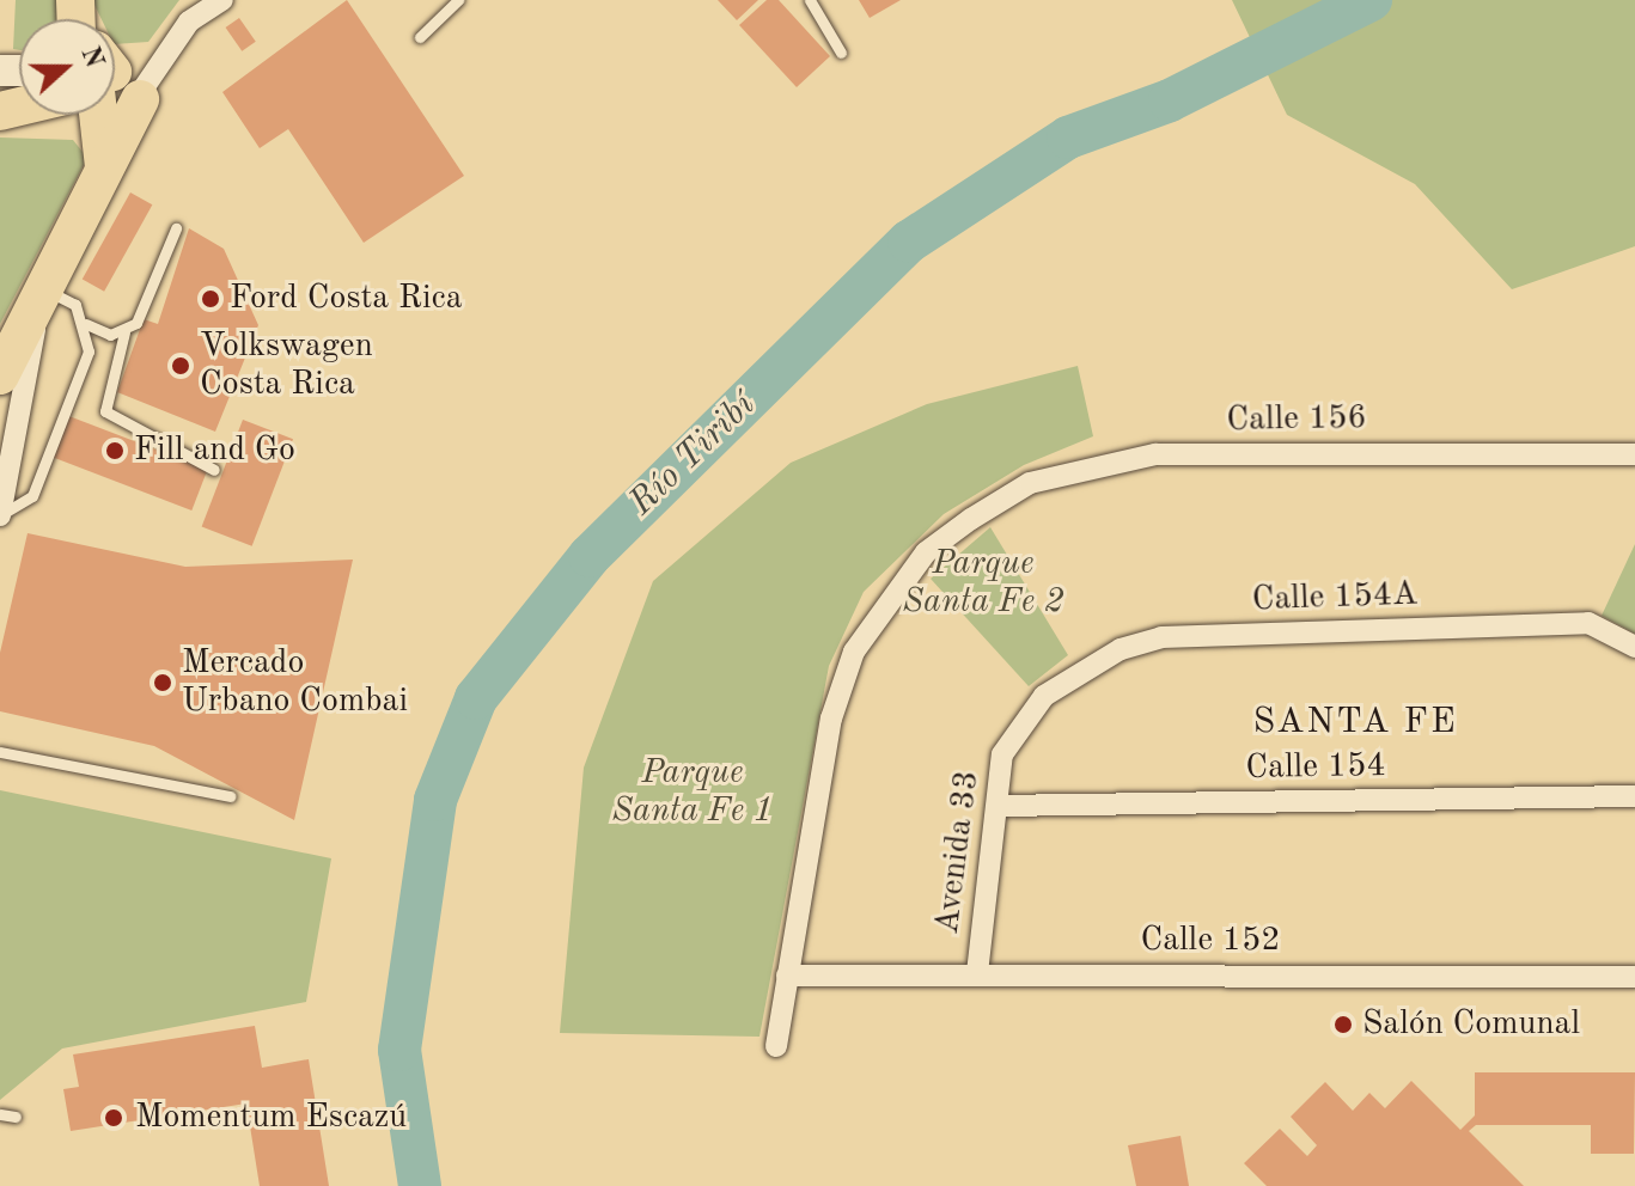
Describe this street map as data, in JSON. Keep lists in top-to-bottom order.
{
  "streets": {
    "street": [
      "Calle 156",
      "Calle 154A",
      "Calle 154",
      "Avenida 33",
      "Calle 152"
    ]
  },
  "crossings": [
    ["Calle 156", "Calle 152"],
    ["Calle 154A", "Avenida 33"],
    ["Calle 154", "Avenida 33"],
    ["Avenida 33", "Calle 152"]
  ],
  "districts": ["SANTA FE"],
  "water": ["Río Tiribí"],
  "parks": ["Parque Santa Fe 2", "Parque Santa Fe 1"],
  "places": [
    "Ford Costa Rica",
    "Volkswagen Costa Rica",
    "Fill and Go",
    "Mercado Urbano Combai",
    "Salón Comunal",
    "Momentum Escazú"
  ],
  "north": "right"
}
